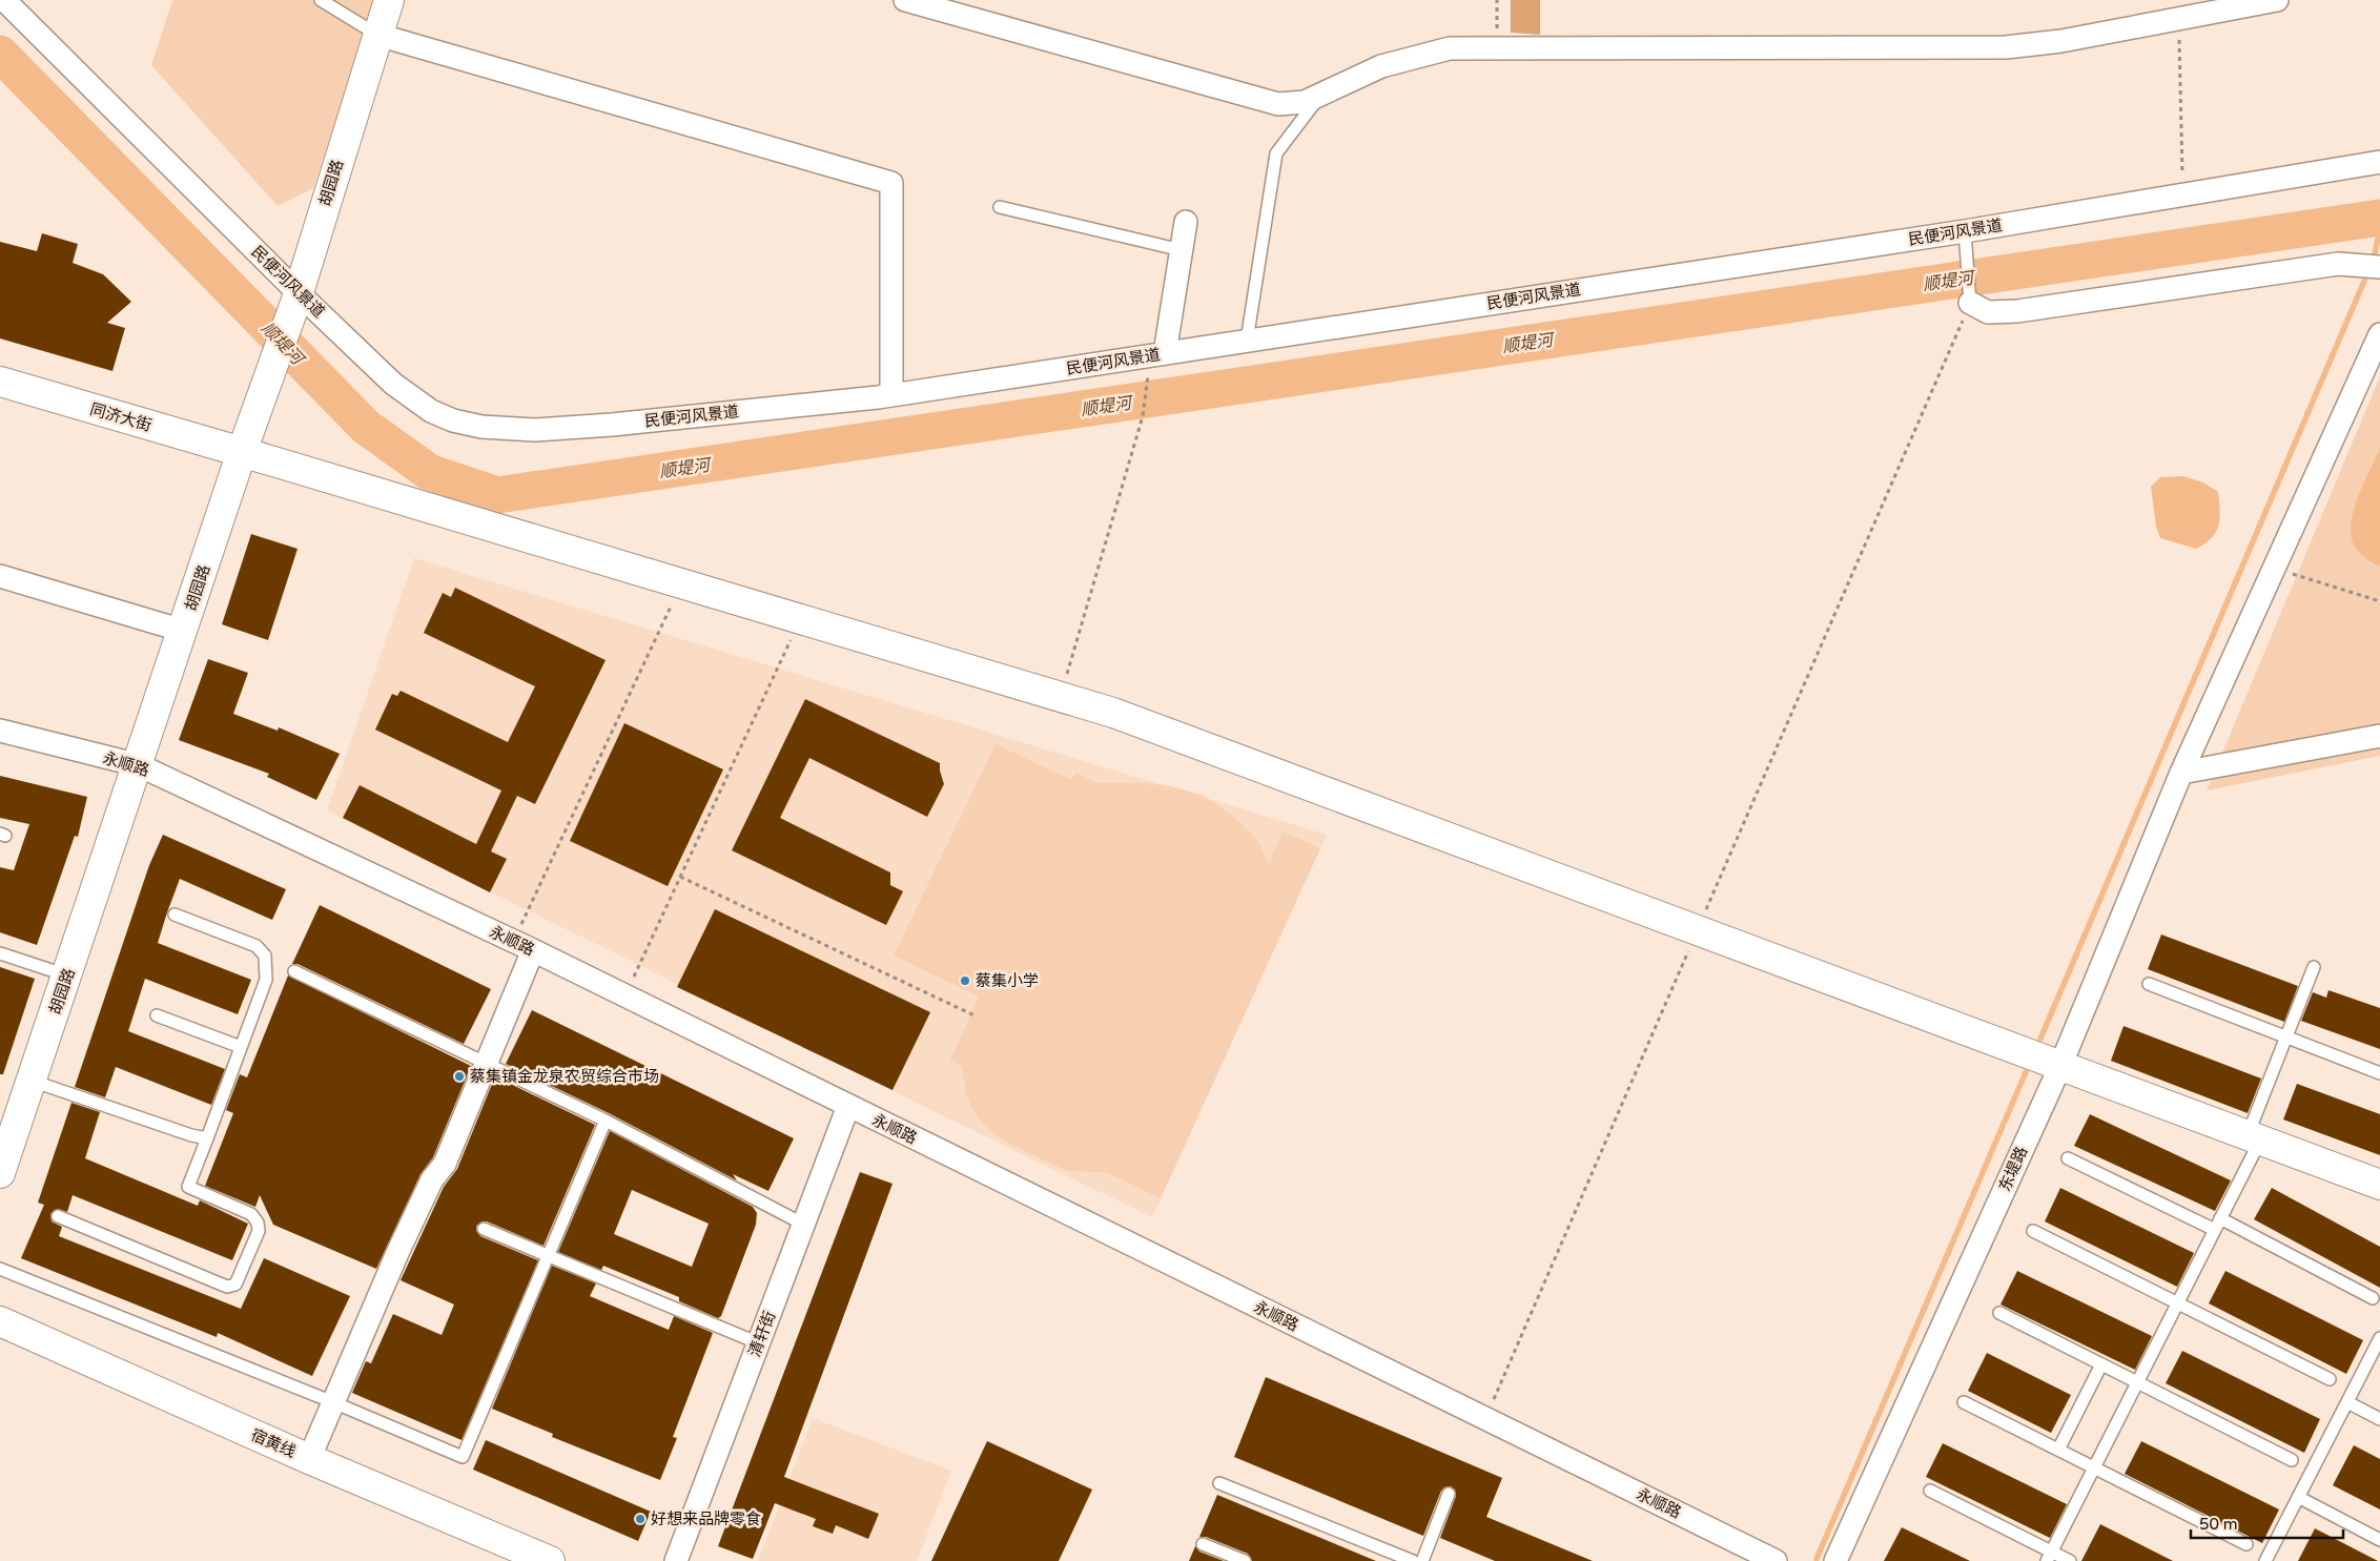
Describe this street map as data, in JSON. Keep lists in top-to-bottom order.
{
  "streets": {
    "street": [
      "胡园路",
      "民便河风景道",
      "同济大街",
      "永顺路",
      "东堤路",
      "清轩街",
      "宿黄线"
    ]
  },
  "crossings": [
    ["胡园路", "民便河风景道"],
    ["胡园路", "同济大街"],
    ["胡园路", "永顺路"],
    ["同济大街", "东堤路"],
    ["永顺路", "清轩街"]
  ],
  "water": ["顺堤河"],
  "places": ["蔡集小学", "蔡集镇金龙泉农贸综合市场", "好想来品牌零食"],
  "scale_bar": "50 m"
}
